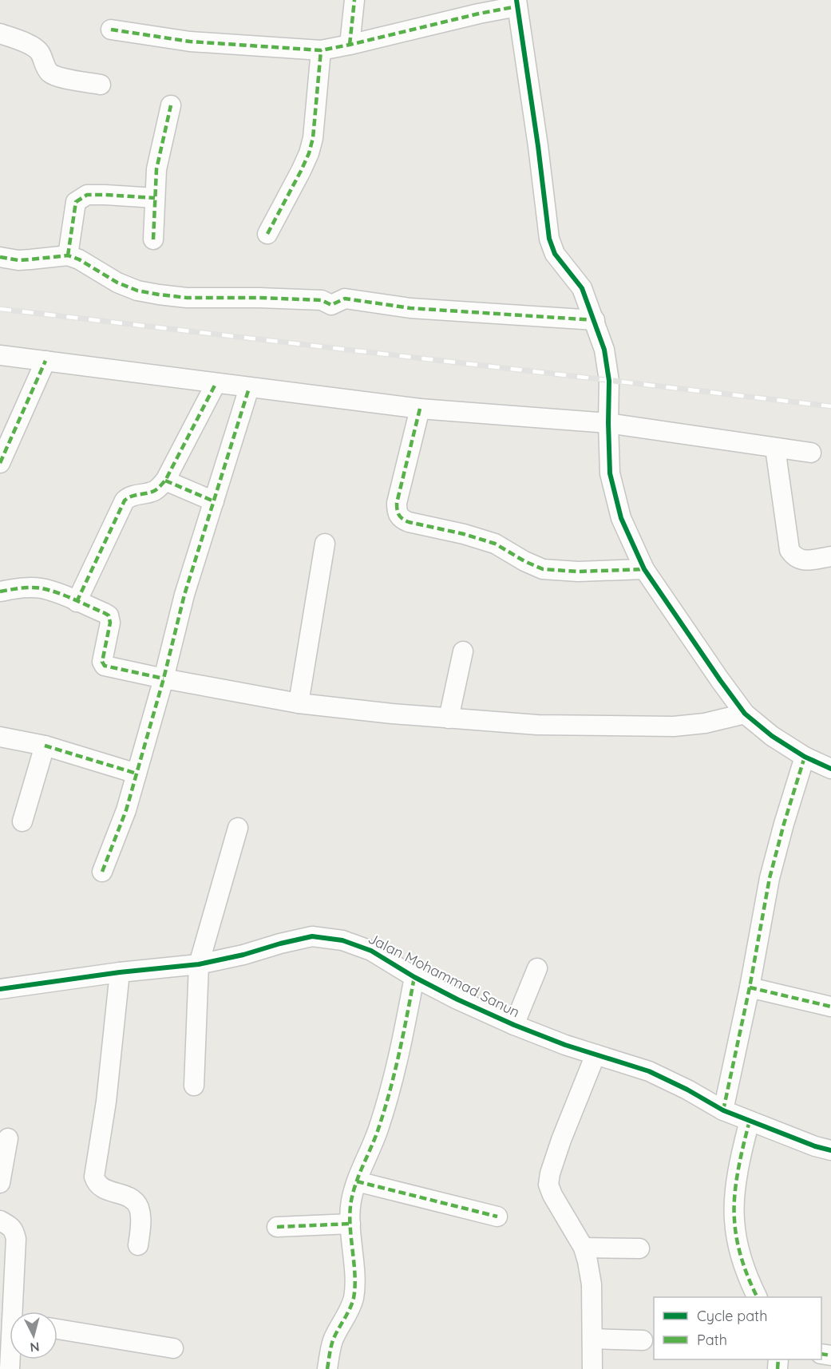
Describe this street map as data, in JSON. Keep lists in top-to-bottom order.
{
  "streets": {
    "street": ["Jalan Mohammad Sanun"]
  },
  "legend": ["Cycle path", "Path"],
  "north": "bottom"
}
